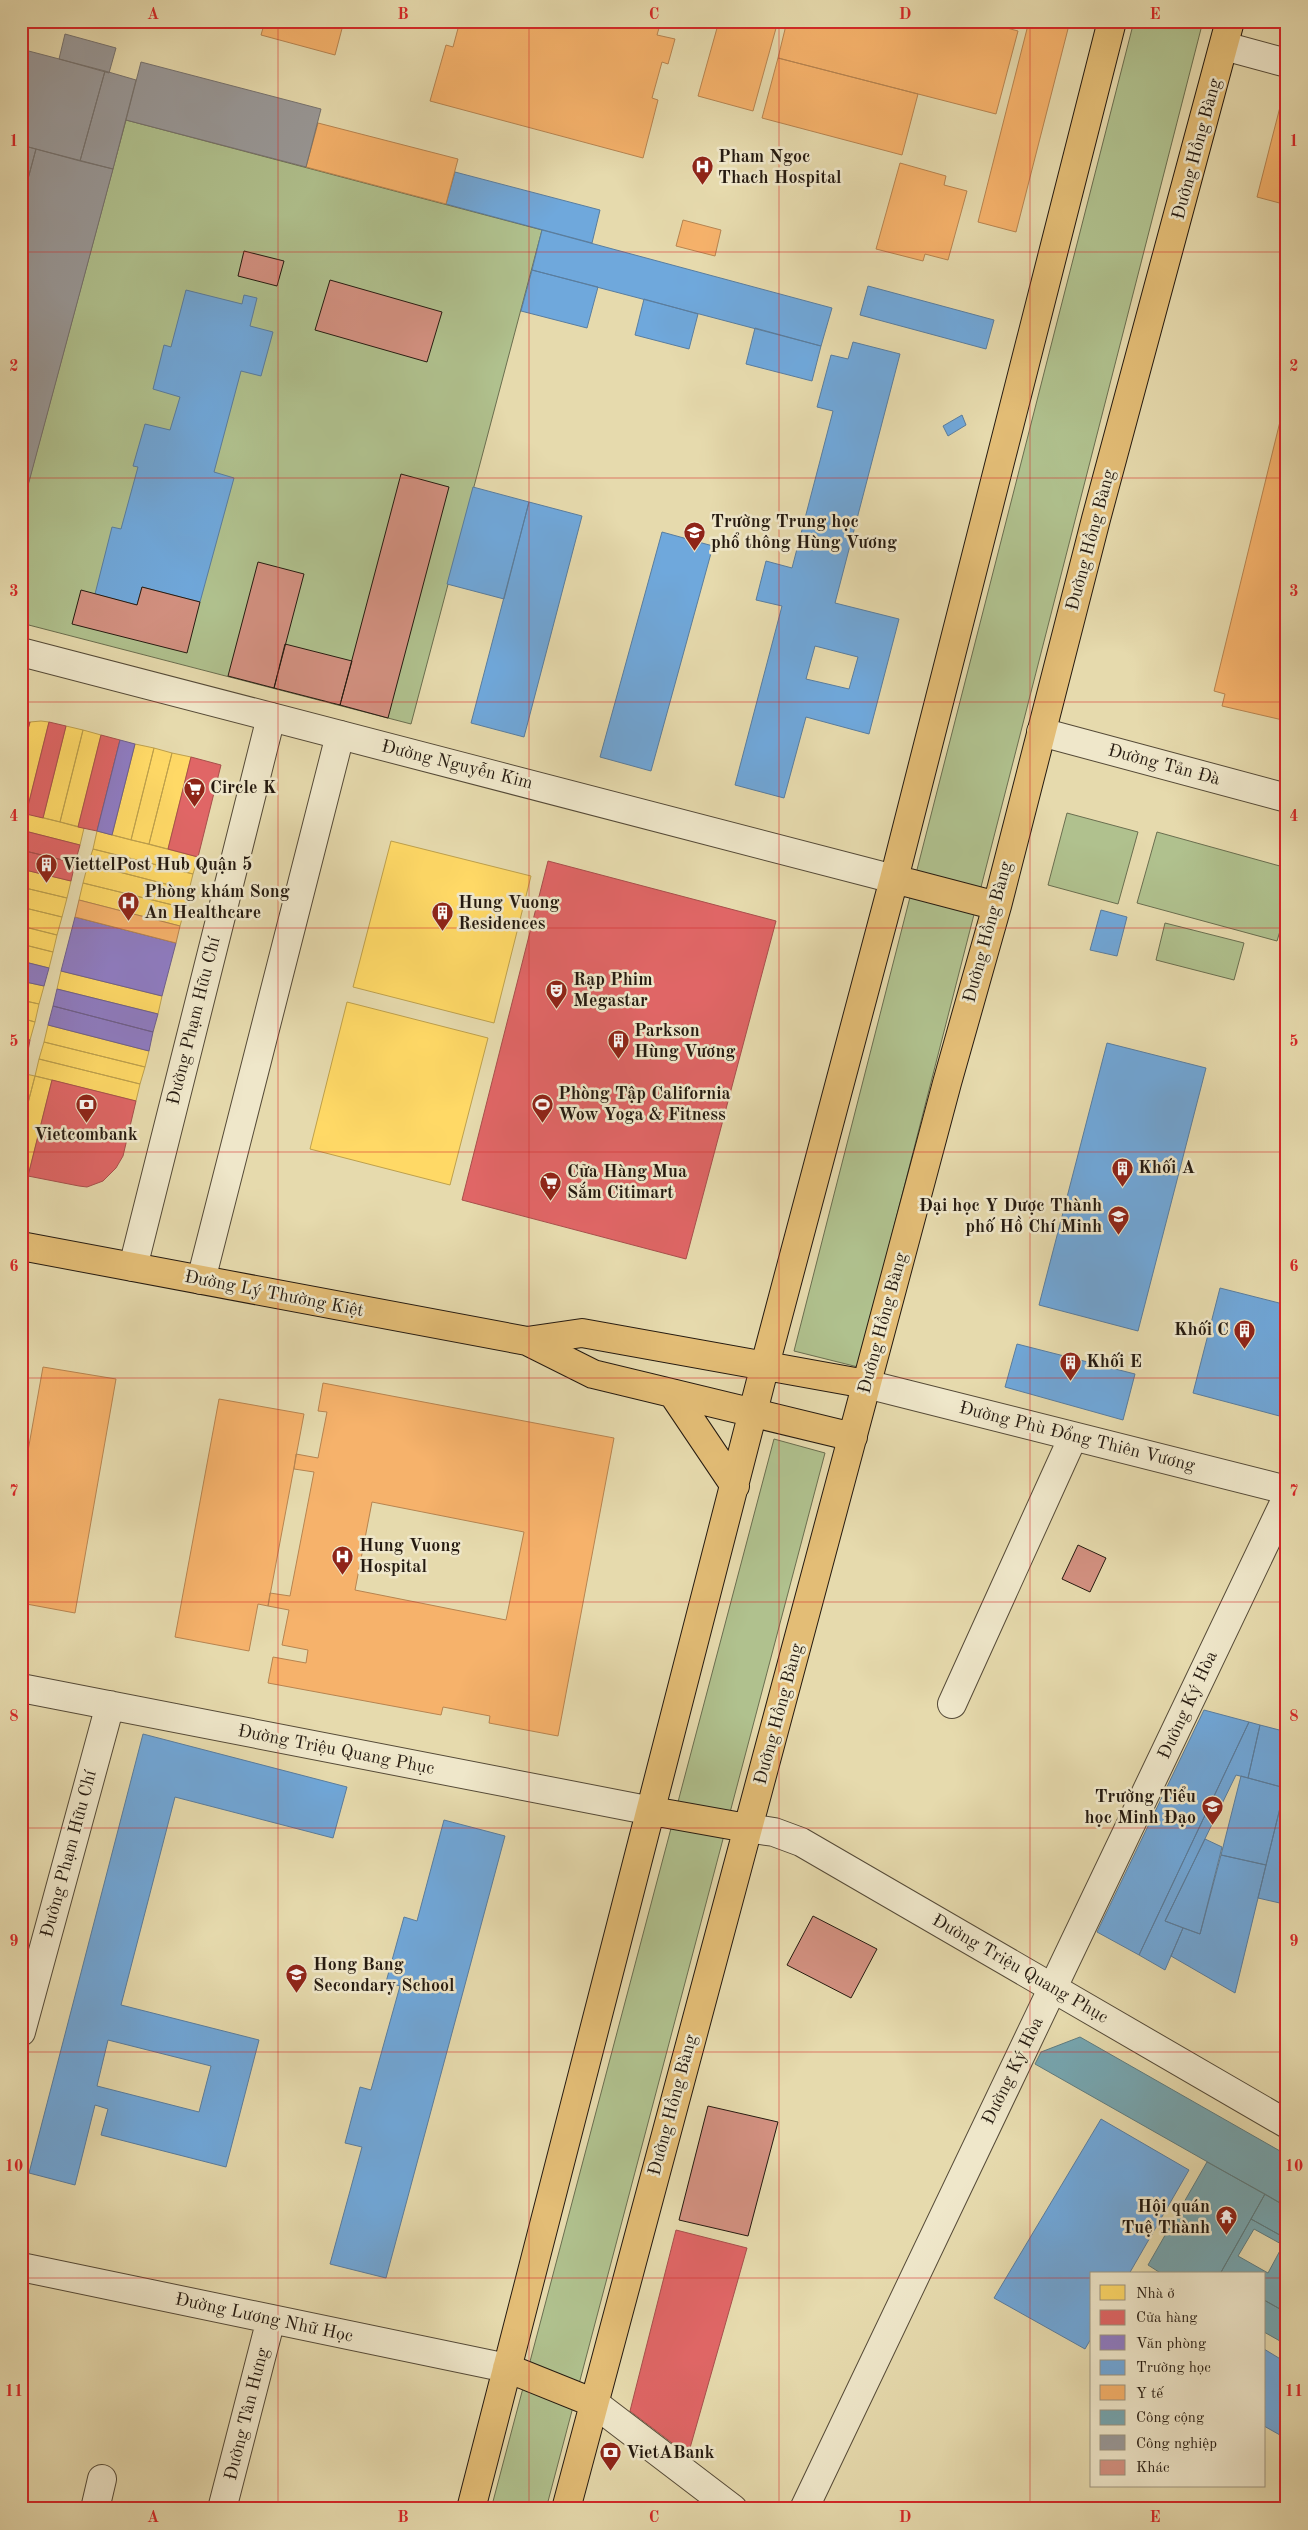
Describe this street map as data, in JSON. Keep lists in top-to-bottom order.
{
  "streets": {
    "main road": ["Đường Hồng Bàng", "Đường Lý Thường Kiệt"],
    "street": [
      "Đường Nguyễn Kim",
      "Đường Tản Đà",
      "Đường Phạm Hữu Chí",
      "Đường Phù Đổng Thiên Vương",
      "Đường Ký Hòa",
      "Đường Triệu Quang Phục",
      "Đường Lương Nhữ Học",
      "Đường Tân Hưng"
    ]
  },
  "crossings": [
    ["Đường Hồng Bàng", "Đường Tản Đà"],
    ["Đường Hồng Bàng", "Đường Lý Thường Kiệt"],
    ["Đường Hồng Bàng", "Đường Phù Đổng Thiên Vương"],
    ["Đường Hồng Bàng", "Đường Triệu Quang Phục"],
    ["Đường Nguyễn Kim", "Đường Phạm Hữu Chí"],
    ["Đường Phạm Hữu Chí", "Đường Lý Thường Kiệt"],
    ["Đường Phạm Hữu Chí", "Đường Triệu Quang Phục"],
    ["Đường Lý Thường Kiệt", "Đường Phù Đổng Thiên Vương"],
    ["Đường Ký Hòa", "Đường Triệu Quang Phục"],
    ["Đường Lương Nhữ Học", "Đường Tân Hưng"]
  ],
  "places": {
    "hospital": ["Pham Ngoc Thach Hospital", "Phòng khám Song An Healthcare", "Hung Vuong Hospital"],
    "school or university": [
      "Trường Trung học phổ thông Hùng Vương",
      "Đại học Y Dược Thành phố Hồ Chí Minh",
      "Trường Tiểu học Minh Đạo",
      "Hong Bang Secondary School"
    ],
    "supermarket": ["Circle K", "Cửa Hàng Mua Sắm Citimart"],
    "building": [
      "ViettelPost Hub Quận 5",
      "Hung Vuong Residences",
      "Parkson Hùng Vương",
      "Khối A",
      "Khối C",
      "Khối E"
    ],
    "theatre": ["Rạp Phim Megastar"],
    "sports": ["Phòng Tập California Wow Yoga & Fitness"],
    "bank": ["Vietcombank", "VietABank"],
    "temple": ["Hội quán Tuệ Thành"]
  },
  "legend": [
    "Nhà ở",
    "Cửa hàng",
    "Văn phòng",
    "Trường học",
    "Y tế",
    "Công cộng",
    "Công nghiệp",
    "Khác"
  ],
  "grid": {
    "columns": [
      "A",
      "B",
      "C",
      "D",
      "E"
    ],
    "rows": [
      "1",
      "2",
      "3",
      "4",
      "5",
      "6",
      "7",
      "8",
      "9",
      "10",
      "11"
    ]
  }
}
